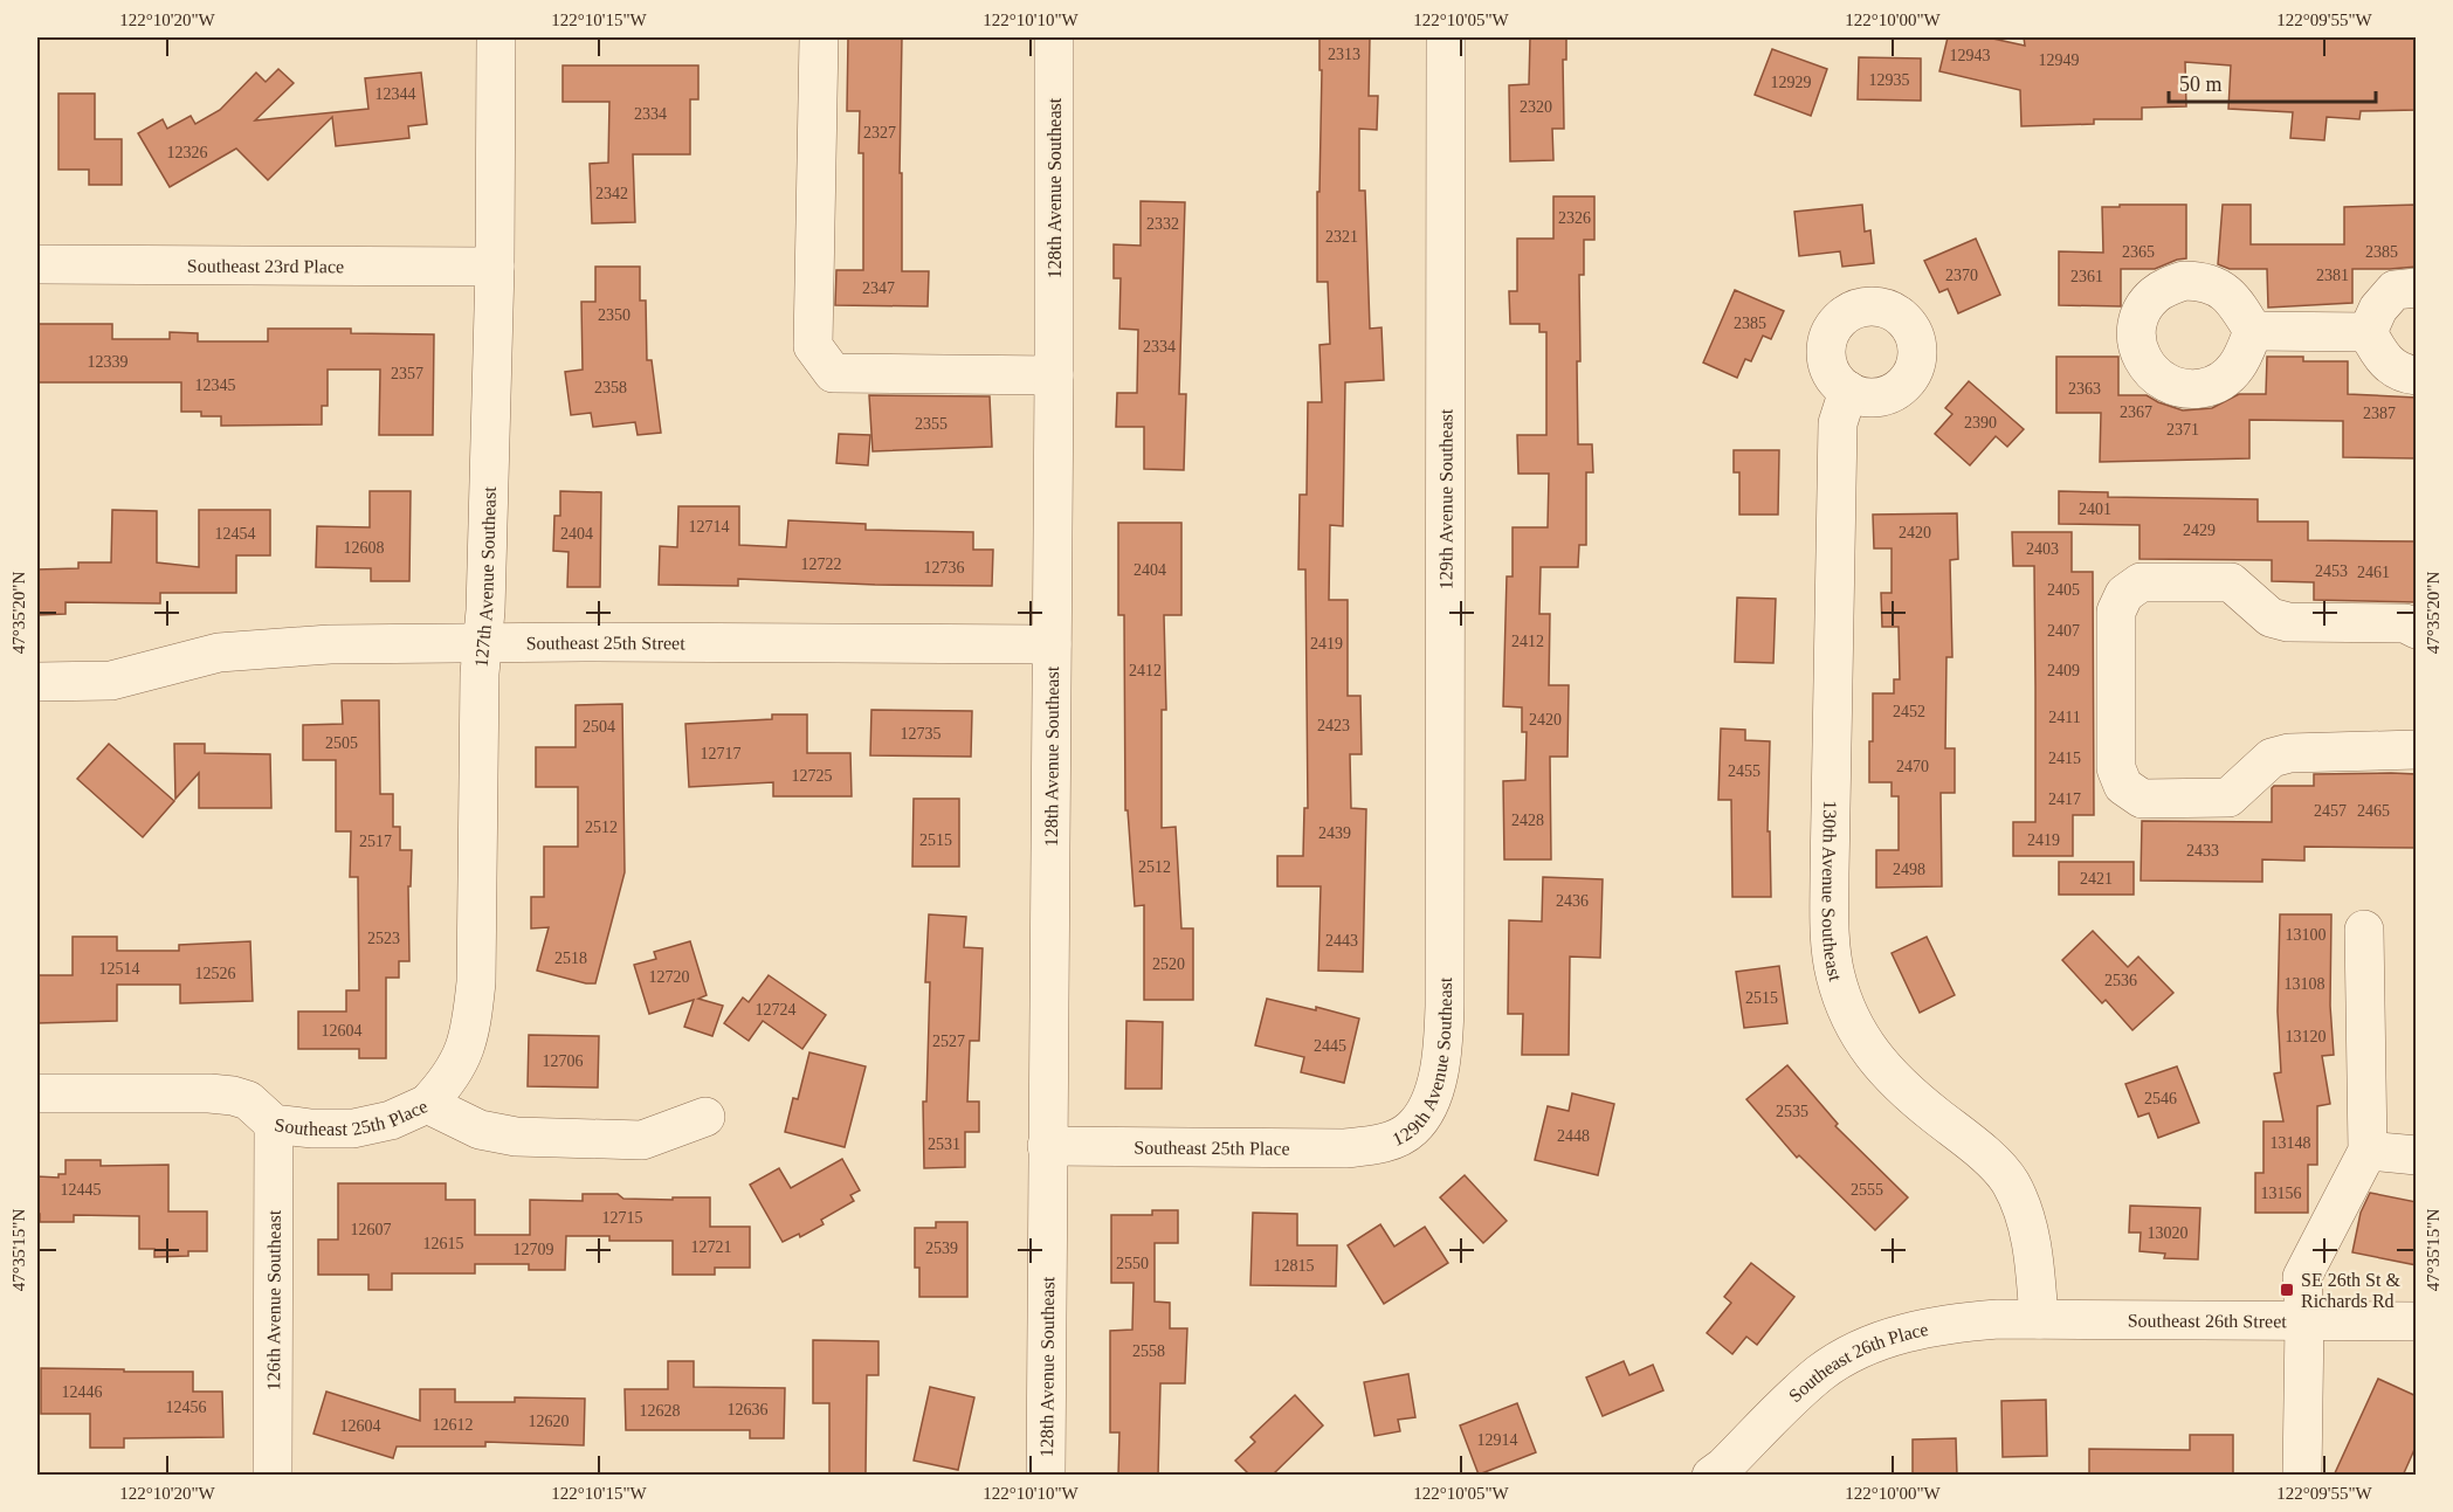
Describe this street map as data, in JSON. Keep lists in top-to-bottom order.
{
  "streets": {
    "street": [
      "128th Avenue Southeast",
      "Southeast 23rd Place",
      "129th Avenue Southeast",
      "127th Avenue Southeast",
      "Southeast 25th Street",
      "130th Avenue Southeast",
      "Southeast 25th Place",
      "126th Avenue Southeast",
      "Southeast 26th Street",
      "Southeast 26th Place"
    ]
  },
  "crossings": [
    ["128th Avenue Southeast", "Southeast 25th Street"],
    ["128th Avenue Southeast", "Southeast 25th Place"],
    ["Southeast 23rd Place", "127th Avenue Southeast"],
    ["129th Avenue Southeast", "Southeast 25th Place"],
    ["127th Avenue Southeast", "Southeast 25th Street"],
    ["127th Avenue Southeast", "Southeast 25th Place"],
    ["130th Avenue Southeast", "Southeast 26th Street"],
    ["130th Avenue Southeast", "Southeast 26th Place"],
    ["Southeast 25th Place", "126th Avenue Southeast"],
    ["Southeast 26th Street", "Southeast 26th Place"]
  ],
  "places": {
    "transit": ["SE 26th St & Richards Rd"]
  },
  "house_numbers": [
    "2313",
    "12943",
    "12949",
    "12935",
    "12929",
    "12344",
    "2320",
    "2334",
    "2327",
    "12326",
    "2342",
    "2326",
    "2332",
    "2321",
    "2365",
    "2385",
    "2370",
    "2381",
    "2361",
    "2347",
    "2350",
    "2385",
    "2334",
    "12339",
    "2357",
    "12345",
    "2358",
    "2363",
    "2367",
    "2387",
    "2390",
    "2355",
    "2371",
    "2401",
    "12714",
    "2429",
    "2420",
    "12454",
    "2404",
    "12608",
    "2403",
    "12722",
    "12736",
    "2404",
    "2453",
    "2461",
    "2405",
    "2407",
    "2412",
    "2419",
    "2412",
    "2409",
    "2452",
    "2411",
    "2420",
    "2423",
    "2504",
    "12735",
    "2505",
    "12717",
    "2415",
    "2470",
    "2455",
    "12725",
    "2417",
    "2457",
    "2465",
    "2428",
    "2512",
    "2439",
    "2515",
    "2419",
    "2517",
    "2433",
    "2512",
    "2498",
    "2421",
    "2436",
    "13100",
    "2523",
    "2443",
    "2518",
    "2520",
    "12514",
    "12526",
    "12720",
    "2536",
    "13108",
    "2515",
    "12724",
    "12604",
    "13120",
    "2527",
    "2445",
    "12706",
    "2546",
    "2535",
    "2448",
    "13148",
    "2531",
    "12445",
    "2555",
    "13156",
    "12715",
    "12607",
    "13020",
    "12615",
    "12721",
    "2539",
    "12709",
    "2550",
    "12815",
    "2558",
    "12446",
    "12456",
    "12636",
    "12628",
    "12620",
    "12612",
    "12604",
    "12914"
  ],
  "scale_bar": "50 m",
  "coordinates": [
    "122°10'20\"W",
    "122°10'15\"W",
    "122°10'10\"W",
    "122°10'05\"W",
    "122°10'00\"W",
    "122°09'55\"W",
    "47°35'20\"N",
    "47°35'15\"N"
  ]
}
